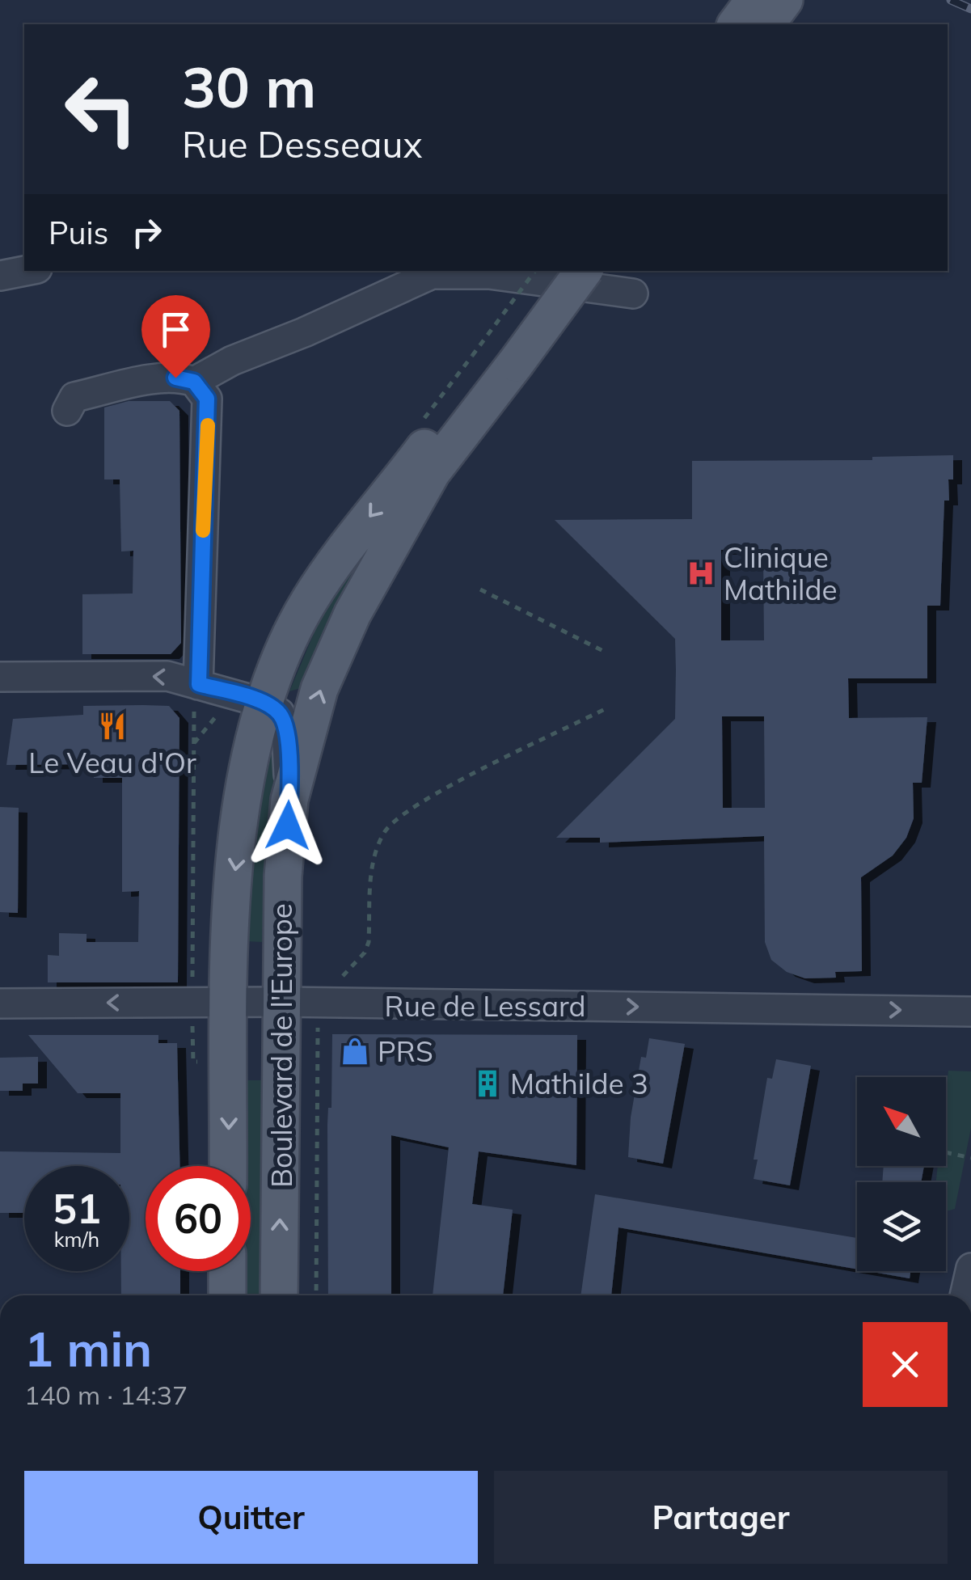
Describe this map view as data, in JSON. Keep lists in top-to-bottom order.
{
  "streets": {
    "main road": ["Boulevard de l'Europe"],
    "street": ["Rue de Lessard"]
  },
  "crossings": [
    ["Rue de Lessard", "Boulevard de l'Europe"]
  ],
  "places": {
    "hospital": ["Clinique Mathilde"],
    "restaurant": ["Le Veau d'Or"],
    "shop": ["PRS"],
    "building": ["Mathilde 3"]
  },
  "north": "top left",
  "page": {
    "turn": ["30 m", "Rue Desseaux"],
    "then": "Puis",
    "speed": "51 km/h",
    "limit": "60",
    "heading": ["1 min", "140 m · 14:37"],
    "buttons": ["Quitter", "Partager"]
  }
}
